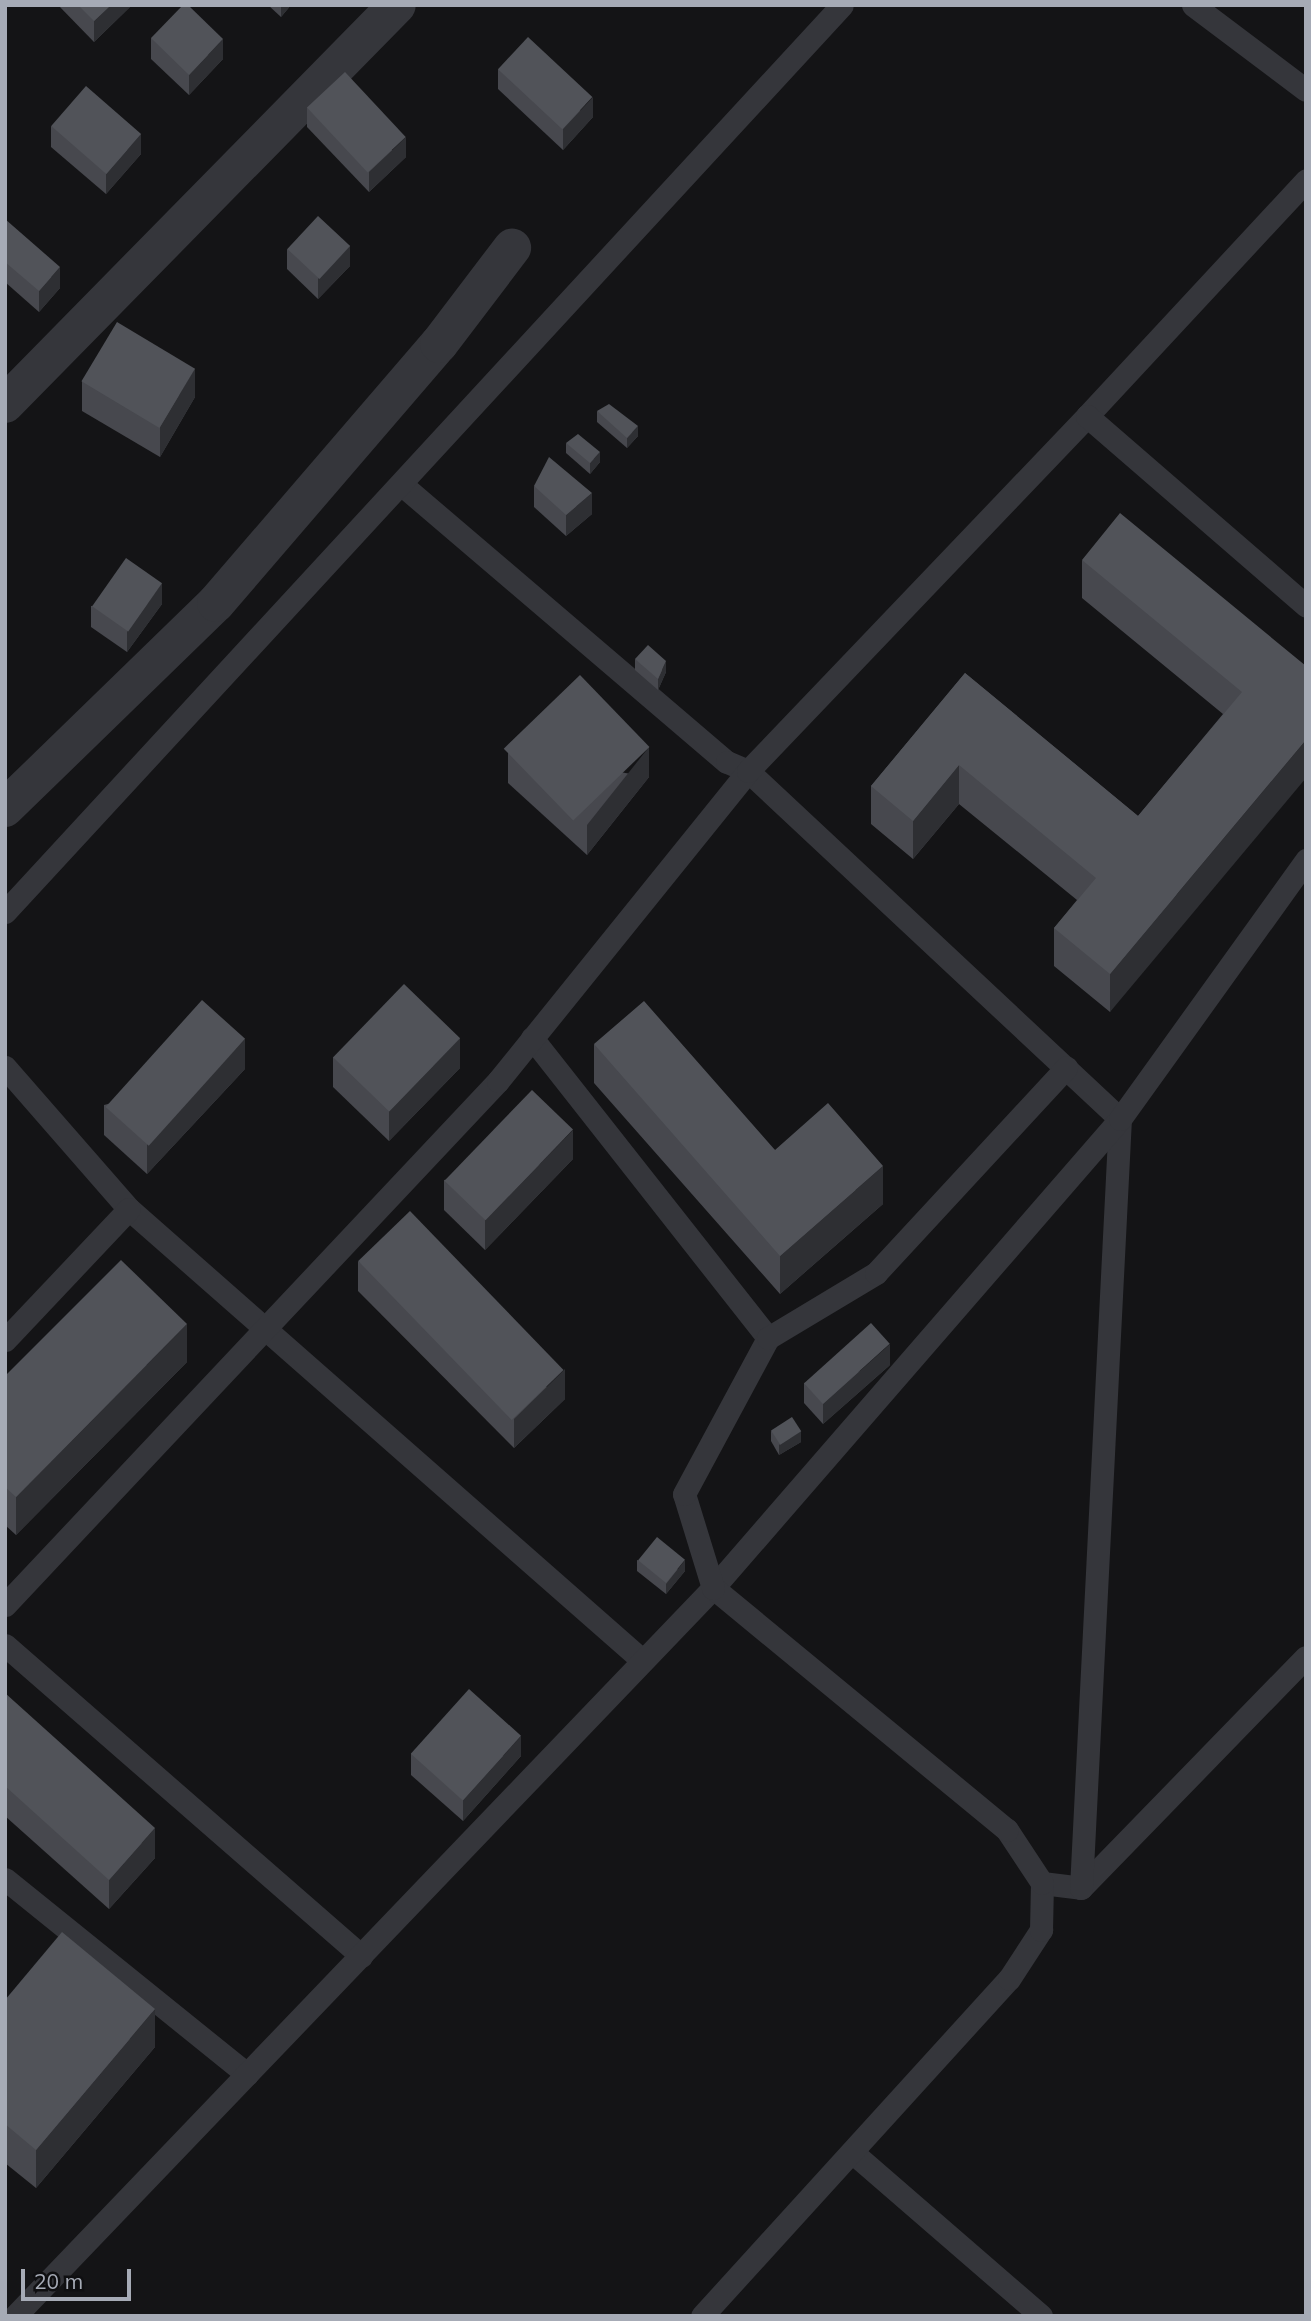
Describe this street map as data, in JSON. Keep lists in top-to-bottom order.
{
  "scale_bar": "20 m"
}
